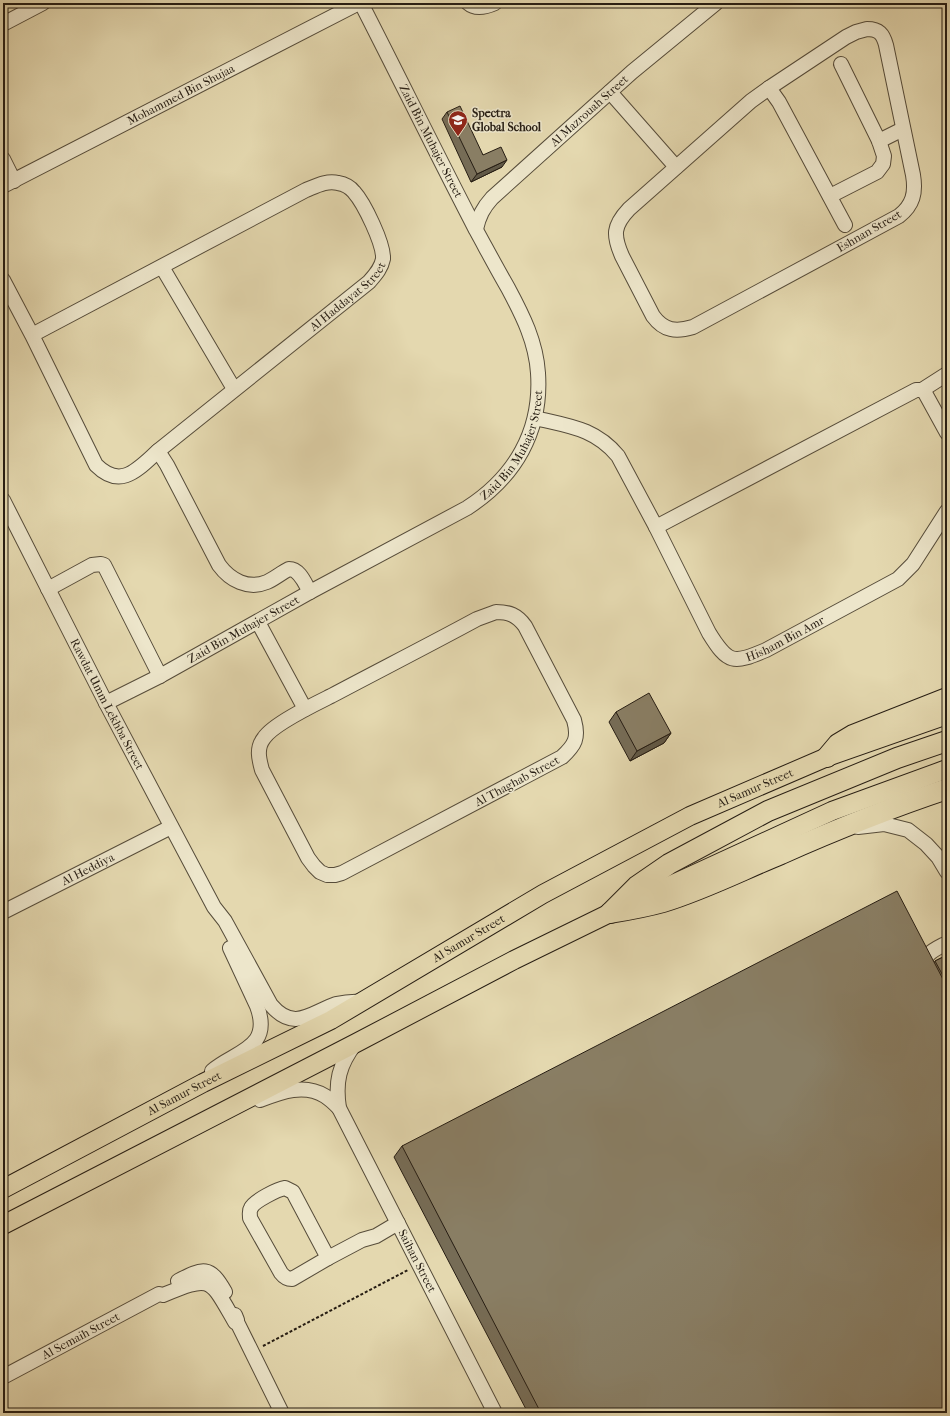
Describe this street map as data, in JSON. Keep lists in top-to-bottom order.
{
  "streets": {
    "main road": ["Al Samur Street"],
    "street": [
      "Mohammed Bin Shujaa",
      "Al Mazrouah Street",
      "Zaid Bin Muhajer Street",
      "Eshnan Street",
      "Al Haddayat Street",
      "Hisham Bin Amr",
      "Rawdat Umm Lekhba Street",
      "Al Thaghab Street",
      "Al Heddiya",
      "Saihan Street",
      "Al Semaih Street"
    ]
  },
  "crossings": [
    ["Mohammed Bin Shujaa", "Zaid Bin Muhajer Street"],
    ["Al Mazrouah Street", "Zaid Bin Muhajer Street"],
    ["Zaid Bin Muhajer Street", "Hisham Bin Amr"],
    ["Zaid Bin Muhajer Street", "Rawdat Umm Lekhba Street"],
    ["Rawdat Umm Lekhba Street", "Al Samur Street"],
    ["Rawdat Umm Lekhba Street", "Al Heddiya"]
  ],
  "places": {
    "school or university": ["Spectra Global School"]
  }
}
